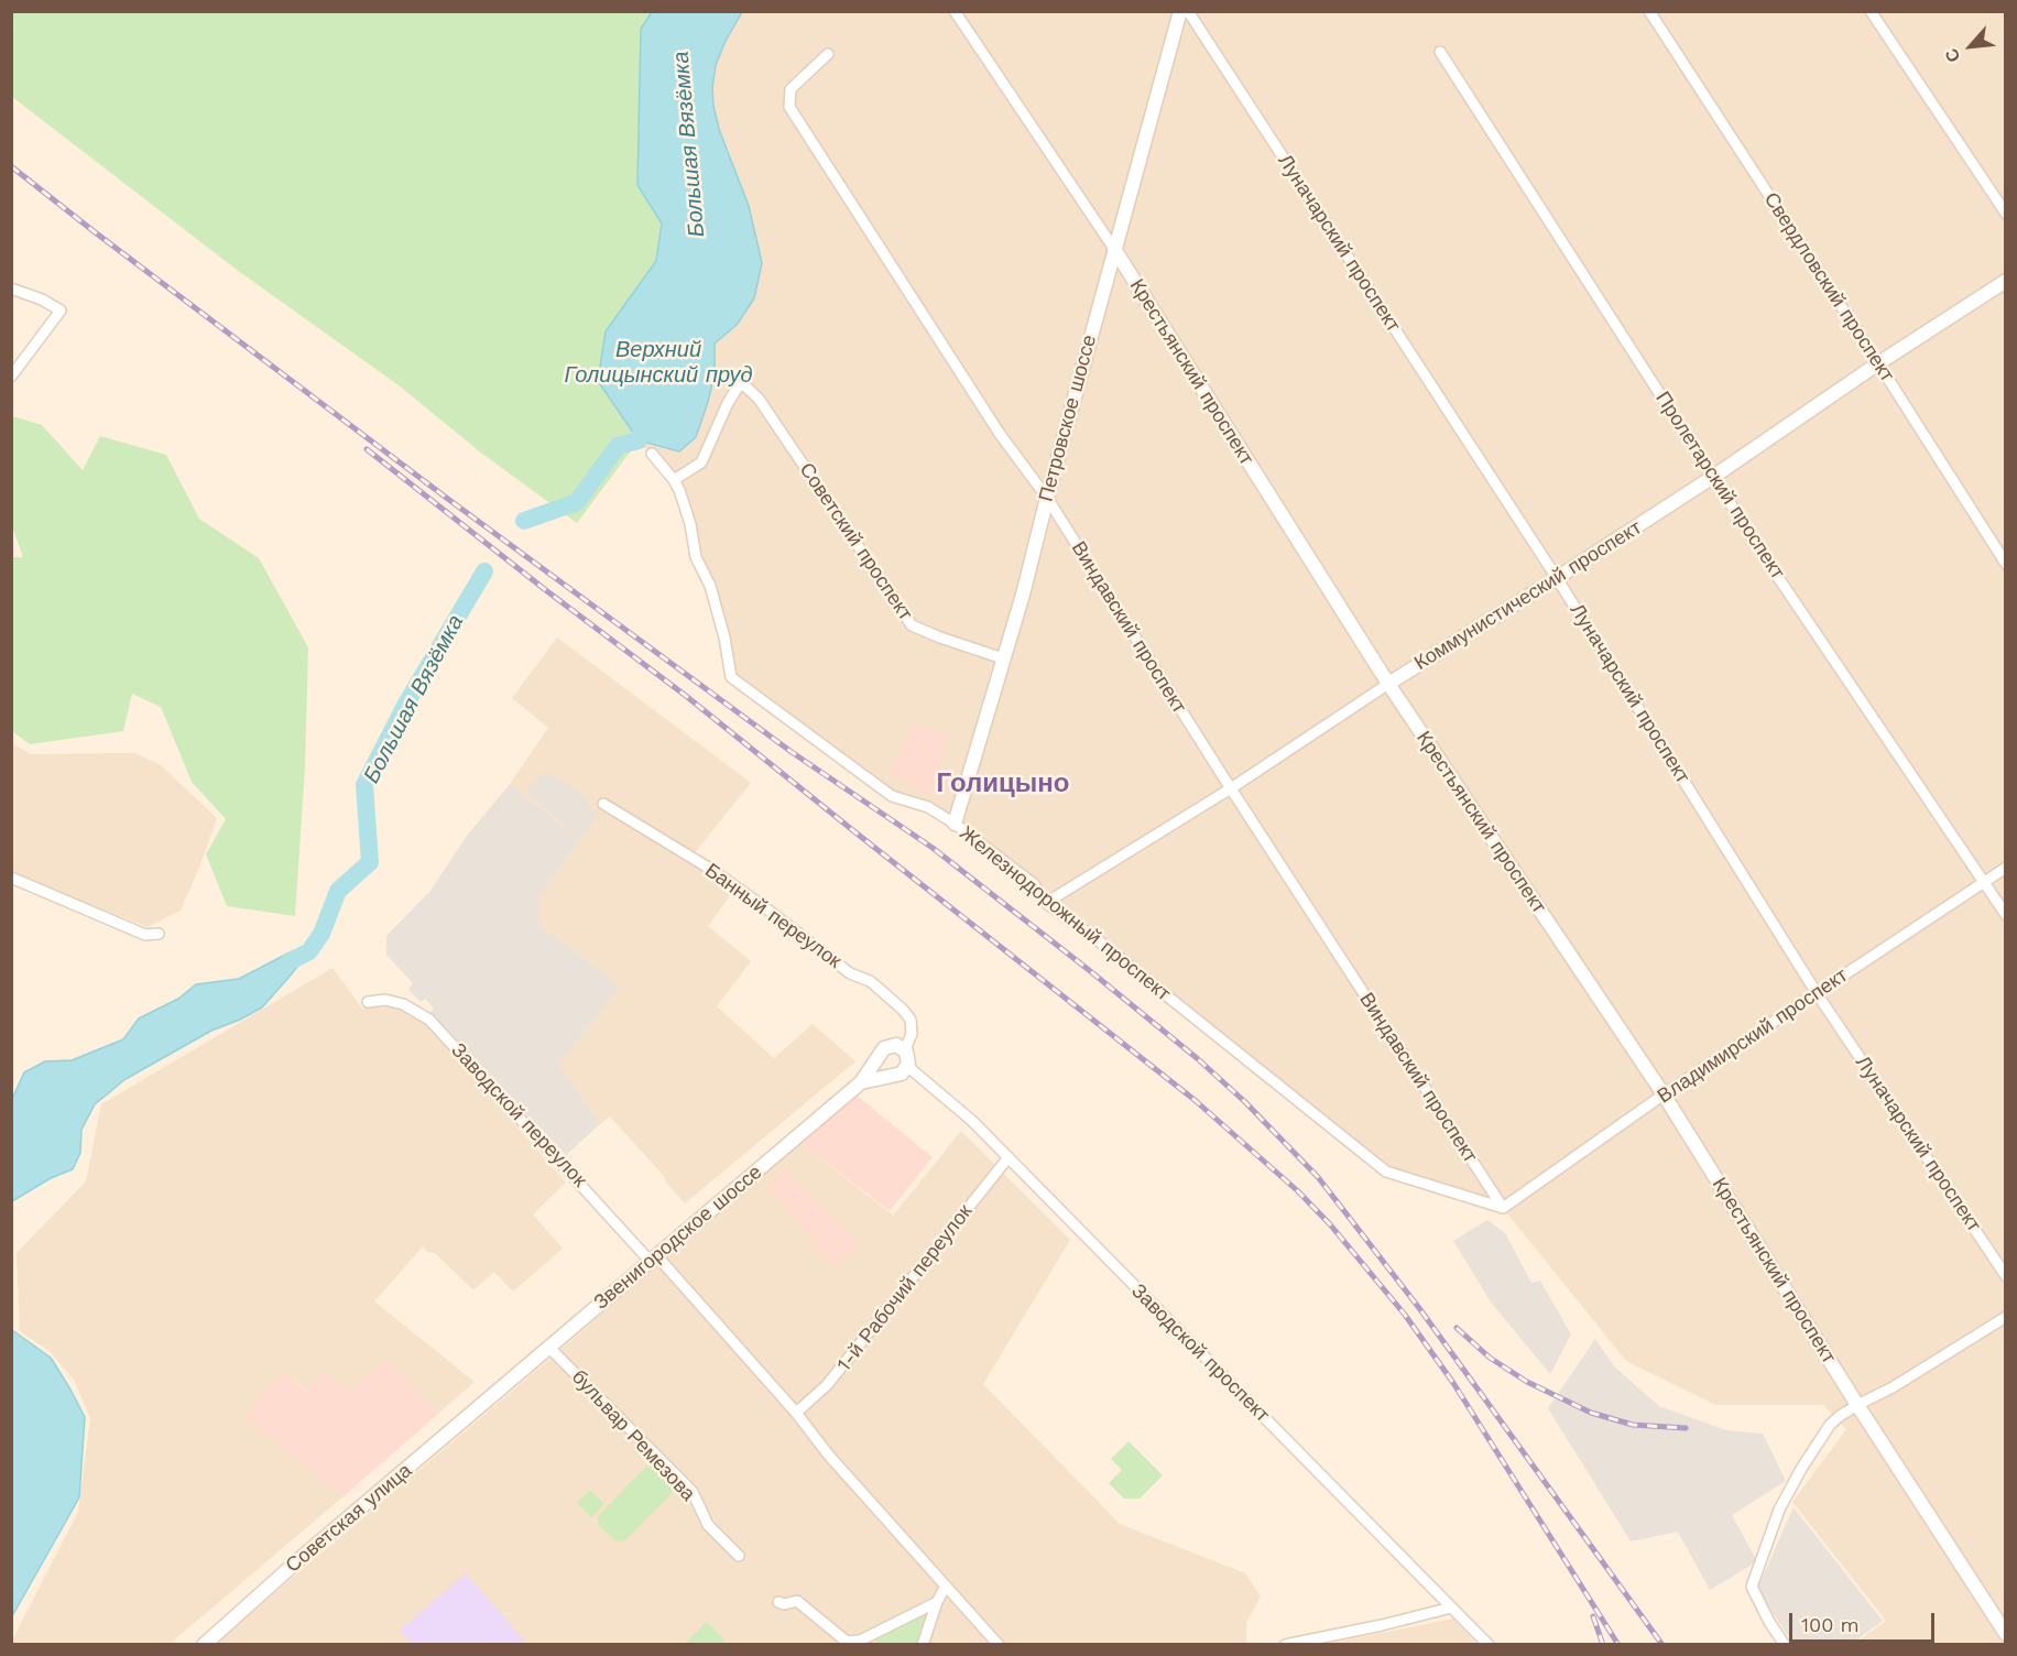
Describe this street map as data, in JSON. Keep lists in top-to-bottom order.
{
  "streets": {
    "street": [
      "Луначарский проспект",
      "Свердловский проспект",
      "Крестьянский проспект",
      "Петровское шоссе",
      "Пролетарский проспект",
      "Советский проспект",
      "Коммунистический проспект",
      "Виндавский проспект",
      "Железнодорожный проспект",
      "Банный переулок",
      "Владимирский проспект",
      "Заводской переулок",
      "Звенигородское шоссе",
      "1-й Рабочий переулок",
      "Заводской проспект",
      "бульвар Ремезова",
      "Советская улица"
    ]
  },
  "crossings": [
    ["Луначарский проспект", "Коммунистический проспект"],
    ["Луначарский проспект", "Владимирский проспект"],
    ["Свердловский проспект", "Коммунистический проспект"],
    ["Крестьянский проспект", "Петровское шоссе"],
    ["Крестьянский проспект", "Коммунистический проспект"],
    ["Крестьянский проспект", "Владимирский проспект"],
    ["Петровское шоссе", "Советский проспект"],
    ["Петровское шоссе", "Виндавский проспект"],
    ["Петровское шоссе", "Железнодорожный проспект"],
    ["Пролетарский проспект", "Коммунистический проспект"],
    ["Пролетарский проспект", "Владимирский проспект"],
    ["Советский проспект", "Железнодорожный проспект"],
    ["Коммунистический проспект", "Виндавский проспект"],
    ["Коммунистический проспект", "Железнодорожный проспект"],
    ["Виндавский проспект", "Железнодорожный проспект"],
    ["Виндавский проспект", "Владимирский проспект"],
    ["Железнодорожный проспект", "Владимирский проспект"],
    ["Банный переулок", "Заводской проспект"],
    ["Заводской переулок", "Звенигородское шоссе"],
    ["Звенигородское шоссе", "бульвар Ремезова"],
    ["Звенигородское шоссе", "Советская улица"],
    ["1-й Рабочий переулок", "Заводской проспект"]
  ],
  "districts": ["Голицыно"],
  "water": ["Большая Вязёмка", "Верхний Голицынский пруд"],
  "scale_bar": "100 m",
  "north": "bottom left"
}
